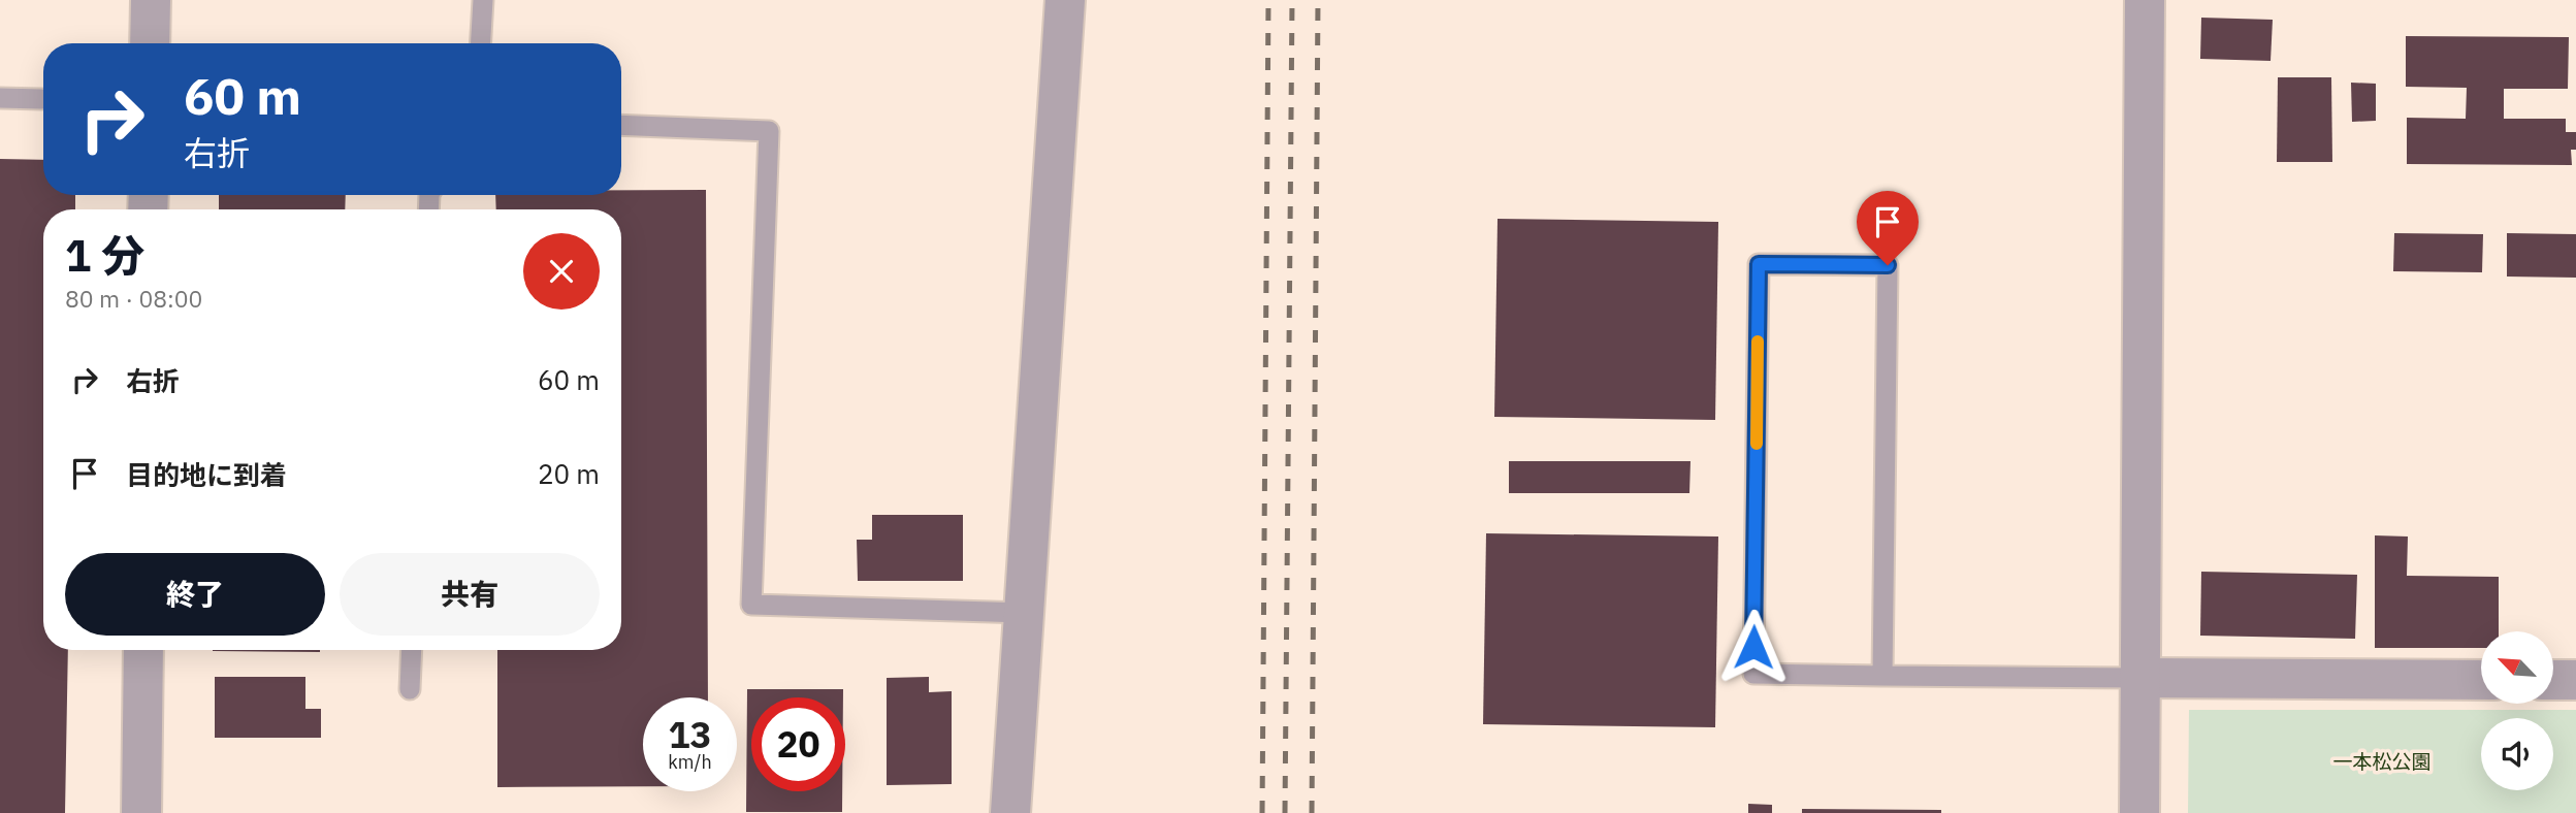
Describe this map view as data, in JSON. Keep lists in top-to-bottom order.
{
  "parks": ["一本松公園"],
  "north": "top left",
  "page": {
    "turn": ["60 m", "右折"],
    "heading": ["1 分", "80 m · 08:00"],
    "list": [
      {
        "name": "右折",
        "value": "60 m"
      },
      {
        "name": "目的地に到着",
        "value": "20 m"
      }
    ],
    "buttons": ["終了", "共有"],
    "speed": "13 km/h",
    "limit": "20"
  }
}
